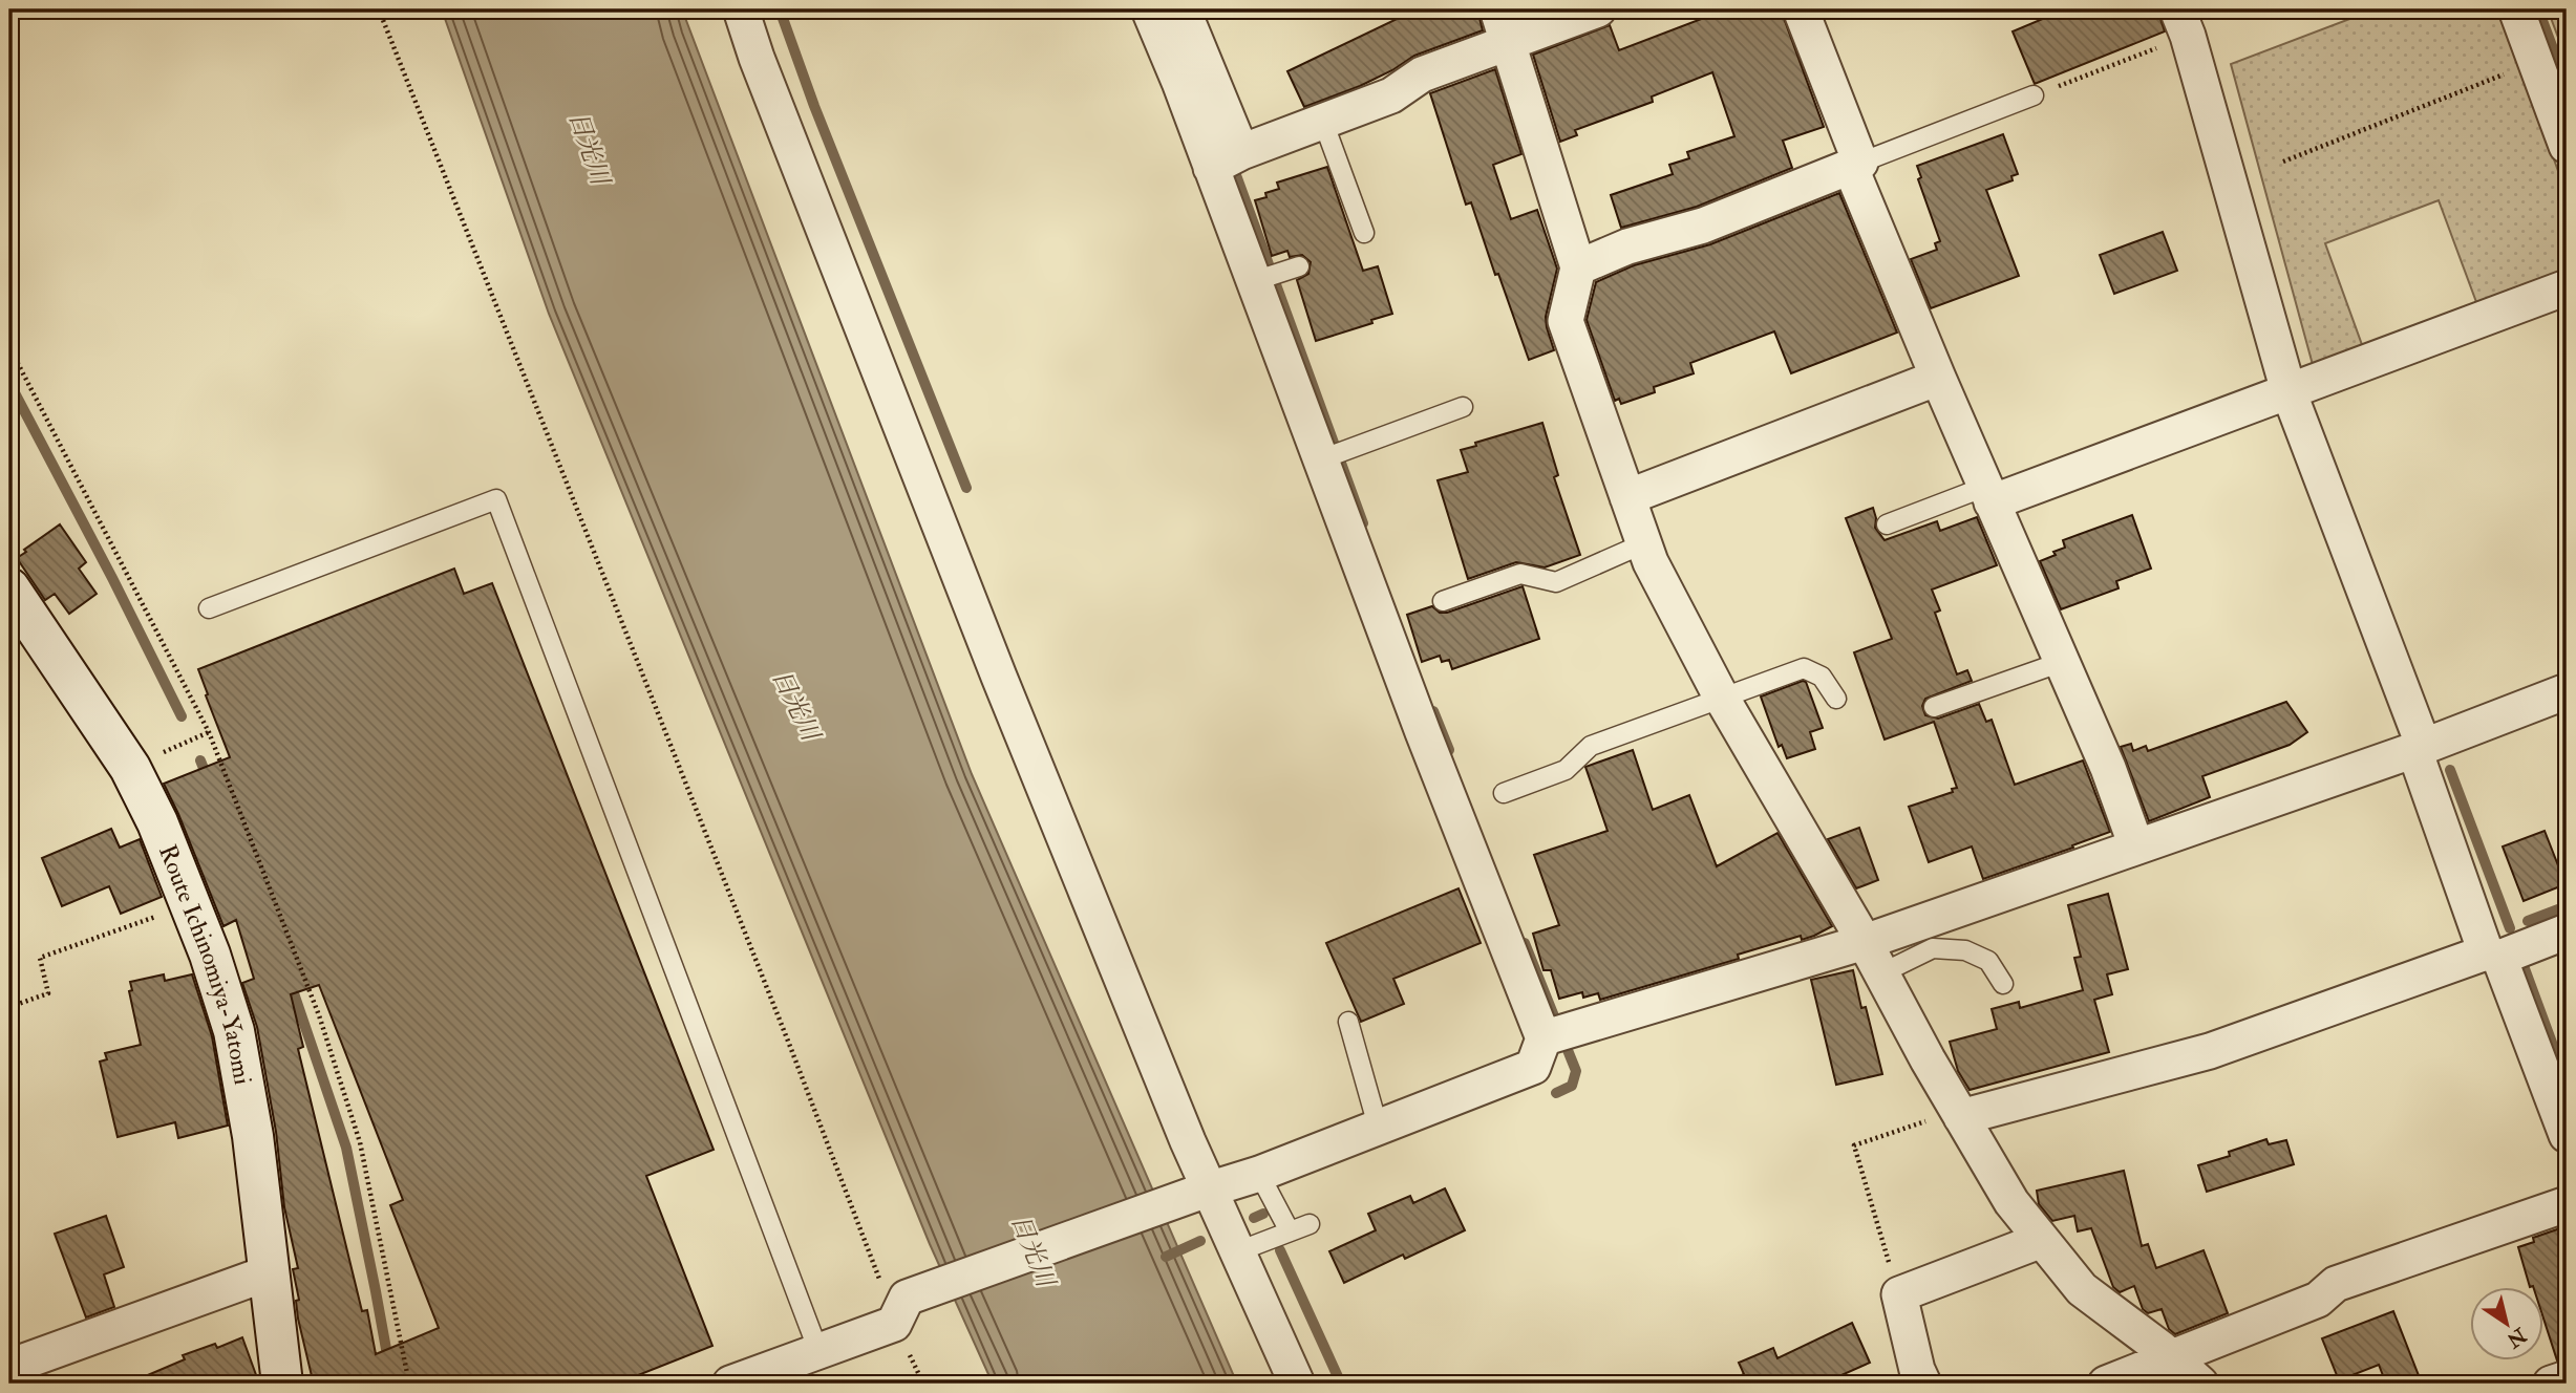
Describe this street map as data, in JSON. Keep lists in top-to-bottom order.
{
  "streets": {
    "main road": ["Route Ichinomiya-Yatomi"]
  },
  "water": ["日光川"],
  "north": "bottom right"
}
